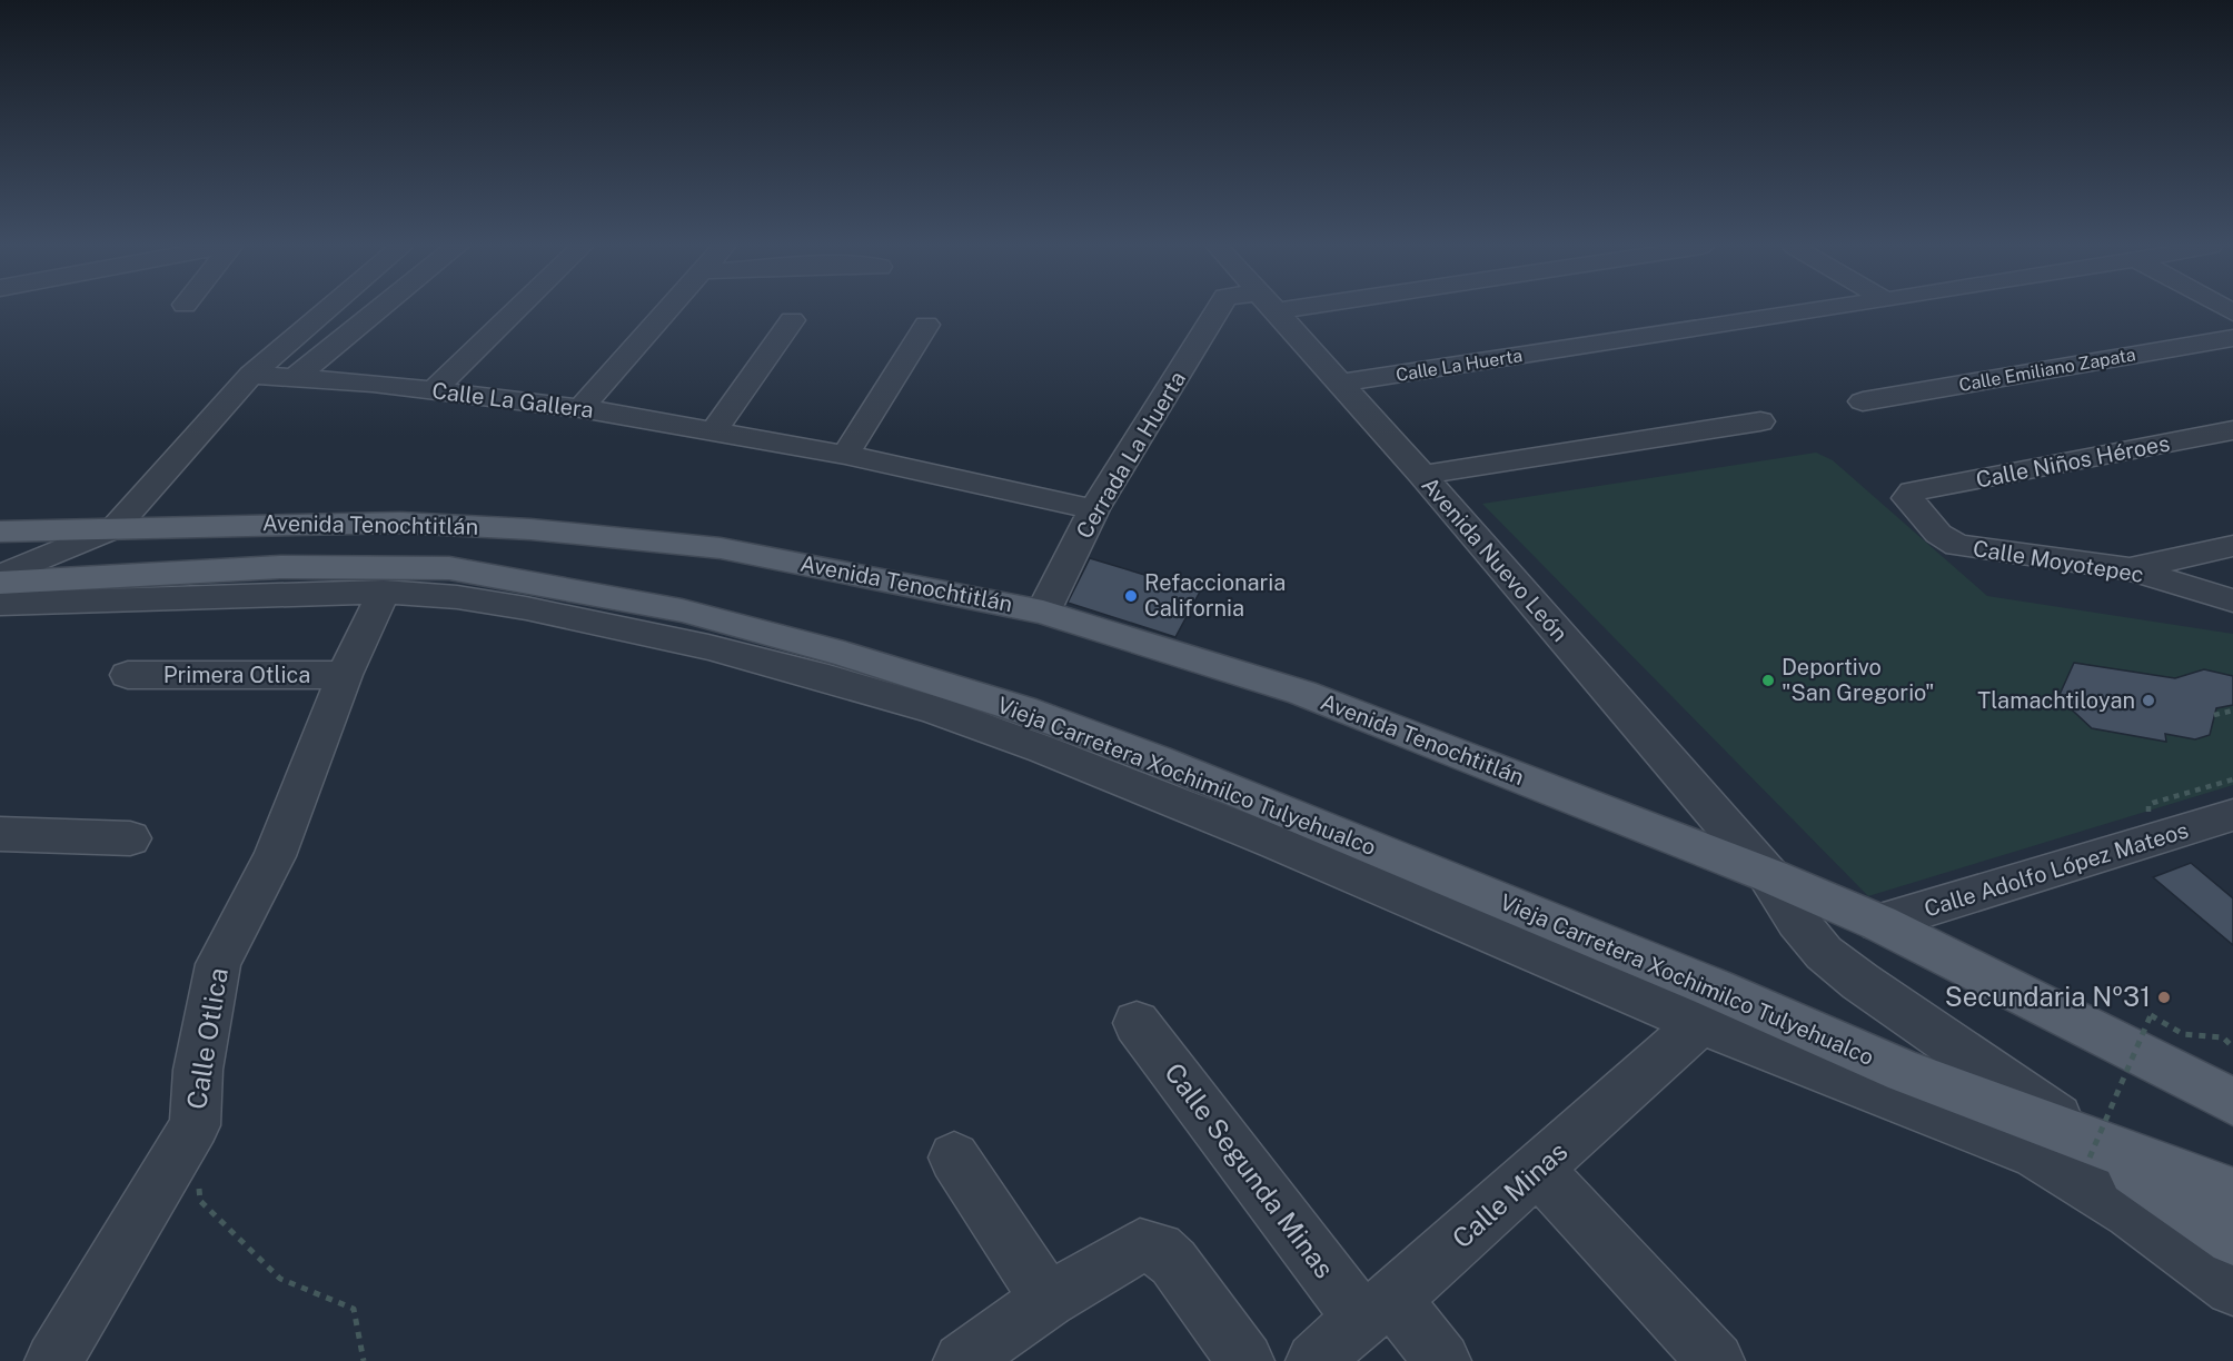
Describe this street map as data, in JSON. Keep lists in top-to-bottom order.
{
  "streets": {
    "main road": ["Avenida Tenochtitlán", "Vieja Carretera Xochimilco Tulyehualco"],
    "street": [
      "Calle La Huerta",
      "Calle Emiliano Zapata",
      "Calle La Gallera",
      "Cerrada La Huerta",
      "Calle Niños Héroes",
      "Avenida Nuevo León",
      "Calle Moyotepec",
      "Primera Otlica",
      "Calle Adolfo López Mateos",
      "Calle Otlica",
      "Calle Segunda Minas",
      "Calle Minas"
    ]
  },
  "crossings": [
    ["Calle La Huerta", "Avenida Nuevo León"],
    ["Calle La Gallera", "Cerrada La Huerta"],
    ["Cerrada La Huerta", "Avenida Tenochtitlán"],
    ["Calle Niños Héroes", "Calle Moyotepec"],
    ["Avenida Tenochtitlán", "Avenida Nuevo León"],
    ["Avenida Tenochtitlán", "Calle Adolfo López Mateos"],
    ["Avenida Nuevo León", "Vieja Carretera Xochimilco Tulyehualco"],
    ["Primera Otlica", "Calle Otlica"],
    ["Calle Segunda Minas", "Calle Minas"]
  ],
  "places": [
    "Refaccionaria California",
    "Deportivo \"San Gregorio\"",
    "Tlamachtiloyan",
    "Secundaria Nº31"
  ]
}
